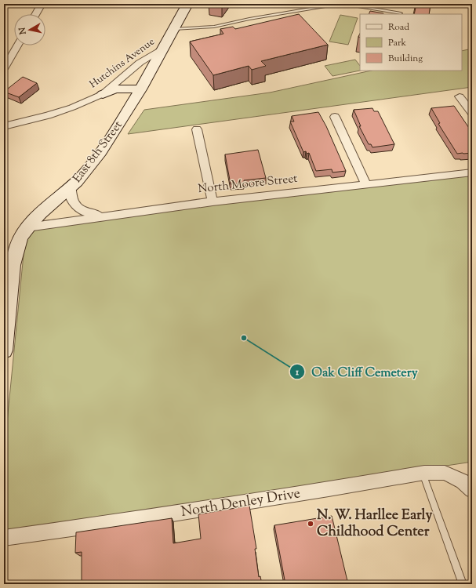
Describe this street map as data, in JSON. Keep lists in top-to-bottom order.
{
  "streets": {
    "main road": ["East 8th Street"],
    "street": ["Hutchins Avenue", "North Moore Street", "North Denley Drive"]
  },
  "crossings": [
    ["Hutchins Avenue", "East 8th Street"],
    ["East 8th Street", "North Moore Street"]
  ],
  "places": ["Oak Cliff Cemetery", "N. W. Harllee Early Childhood Center"],
  "legend": ["Road", "Park", "Building"],
  "north": "left"
}
